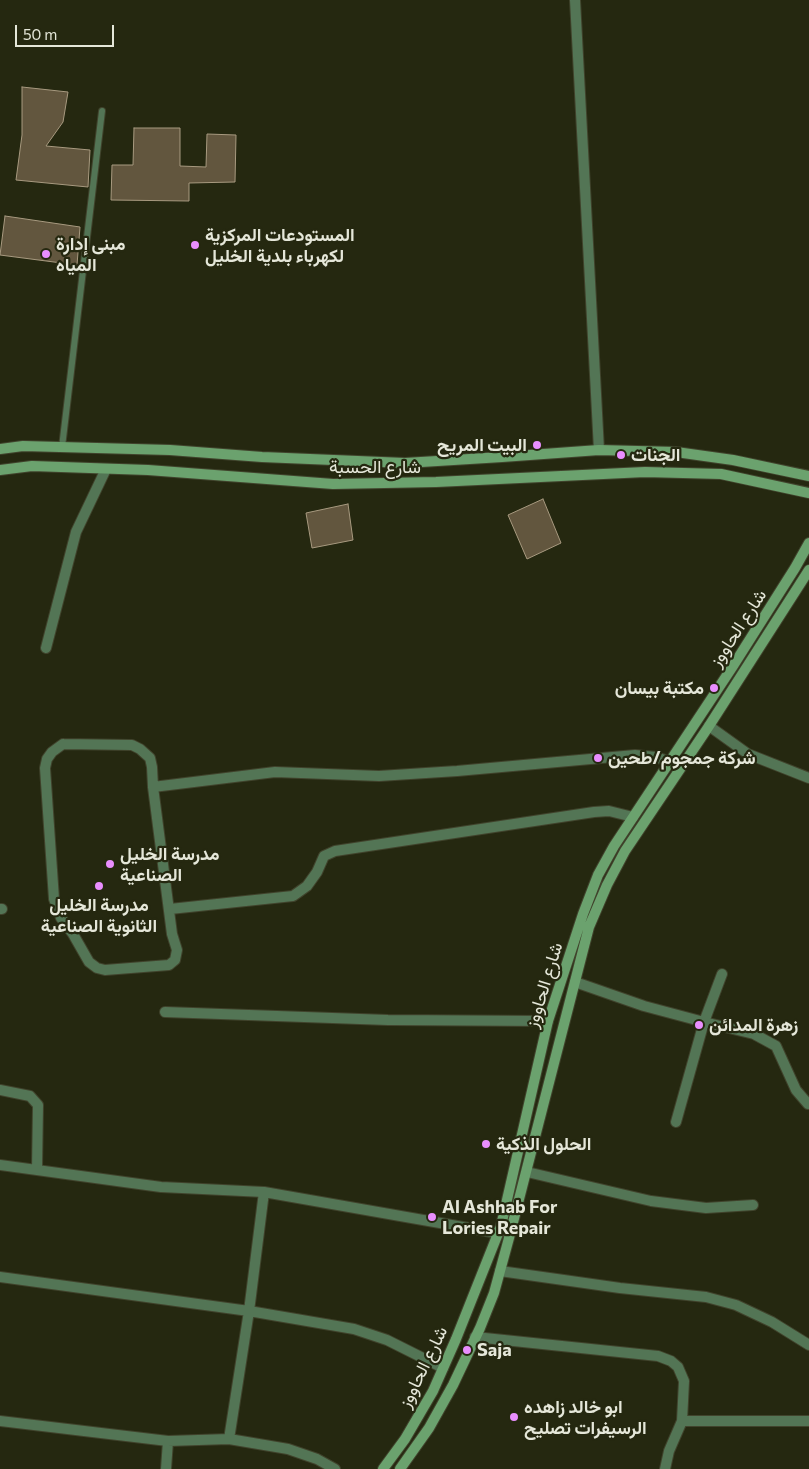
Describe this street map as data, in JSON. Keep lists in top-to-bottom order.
{
  "streets": {
    "main road": ["شارع الحسبة", "شارع الحاووز"]
  },
  "places": [
    "المستودعات المركزية لكهرباء بلدية الخليل",
    "مبنى إدارة المياه",
    "البيت المريح",
    "الجنات",
    "مكتبة بيسان",
    "شركة جمجوم/طحين",
    "مدرسة الخليل الصناعية",
    "مدرسة الخليل الثانوية الصناعية",
    "زهرة المدائن",
    "الحلول الذكية",
    "Al Ashhab For Lories Repair",
    "Saja",
    "ابو خالد زاهده الرسيفرات تصليح"
  ],
  "scale_bar": "50 m"
}
